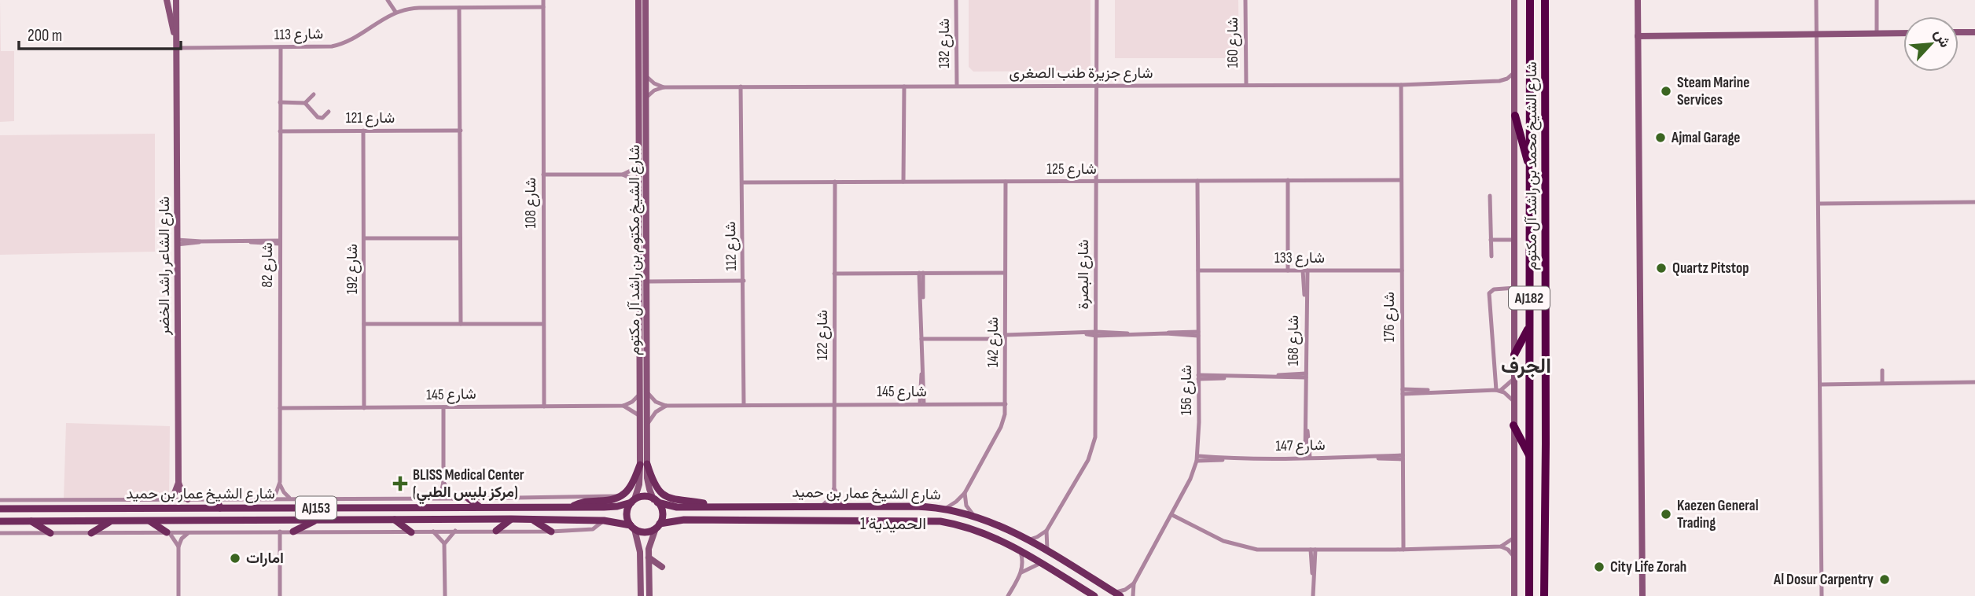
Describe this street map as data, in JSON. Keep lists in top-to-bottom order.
{
  "streets": {
    "highway": ["شارع الشيخ محمد بن راشد آل مكتوم", "AJ182"],
    "main road": ["شارع الشيخ عمار بن حميد", "AJ153"],
    "street": [
      "شارع 113",
      "شارع 160",
      "شارع 132",
      "شارع جزيرة طنب الصغرى",
      "شارع 121",
      "شارع 125",
      "شارع 108",
      "شارع 112",
      "شارع الشيخ مكتوم بن راشد آل مكتوم",
      "شارع 133",
      "شارع 82",
      "شارع الشاعر راشد الخضر",
      "شارع 192",
      "شارع البصرة",
      "شارع 176",
      "شارع 122",
      "شارع 168",
      "شارع 142",
      "شارع 156",
      "شارع 145",
      "شارع 147"
    ]
  },
  "crossings": [
    ["شارع 113", "شارع 108"],
    ["شارع 113", "شارع 82"],
    ["شارع 113", "شارع الشاعر راشد الخضر"],
    ["شارع 160", "شارع جزيرة طنب الصغرى"],
    ["شارع 132", "شارع جزيرة طنب الصغرى"],
    ["شارع جزيرة طنب الصغرى", "شارع 112"],
    ["شارع جزيرة طنب الصغرى", "شارع الشيخ مكتوم بن راشد آل مكتوم"],
    ["شارع جزيرة طنب الصغرى", "شارع البصرة"],
    ["شارع جزيرة طنب الصغرى", "شارع 176"],
    ["شارع 121", "شارع 82"],
    ["شارع 121", "شارع 192"],
    ["شارع 125", "شارع 112"],
    ["شارع 125", "شارع البصرة"],
    ["شارع 125", "شارع 176"],
    ["شارع 125", "شارع 122"],
    ["شارع 125", "شارع 142"],
    ["شارع 125", "شارع 156"],
    ["شارع 108", "شارع 145"],
    ["شارع 112", "شارع 145"],
    ["شارع الشيخ مكتوم بن راشد آل مكتوم", "شارع الشيخ عمار بن حميد"],
    ["شارع 133", "شارع 176"],
    ["شارع 133", "شارع 168"],
    ["شارع 133", "شارع 156"],
    ["شارع 82", "شارع 145"],
    ["شارع 192", "شارع 145"],
    ["شارع 176", "شارع 147"],
    ["شارع 122", "شارع 145"],
    ["شارع 168", "شارع 147"],
    ["شارع 142", "شارع 145"],
    ["شارع 142", "شارع الشيخ عمار بن حميد"],
    ["شارع 156", "شارع 147"]
  ],
  "districts": ["الجرف", "الحميدية 1"],
  "places": {
    "other": [
      "Steam Marine Services",
      "Ajmal Garage",
      "Quartz Pitstop",
      "Kaezen General Trading",
      "امارات",
      "City Life Zorah",
      "Al Dosur Carpentry"
    ],
    "health": ["BLISS Medical Center (مركز بليس الطبي)"]
  },
  "scale_bar": "200 m",
  "north": "top right"
}
